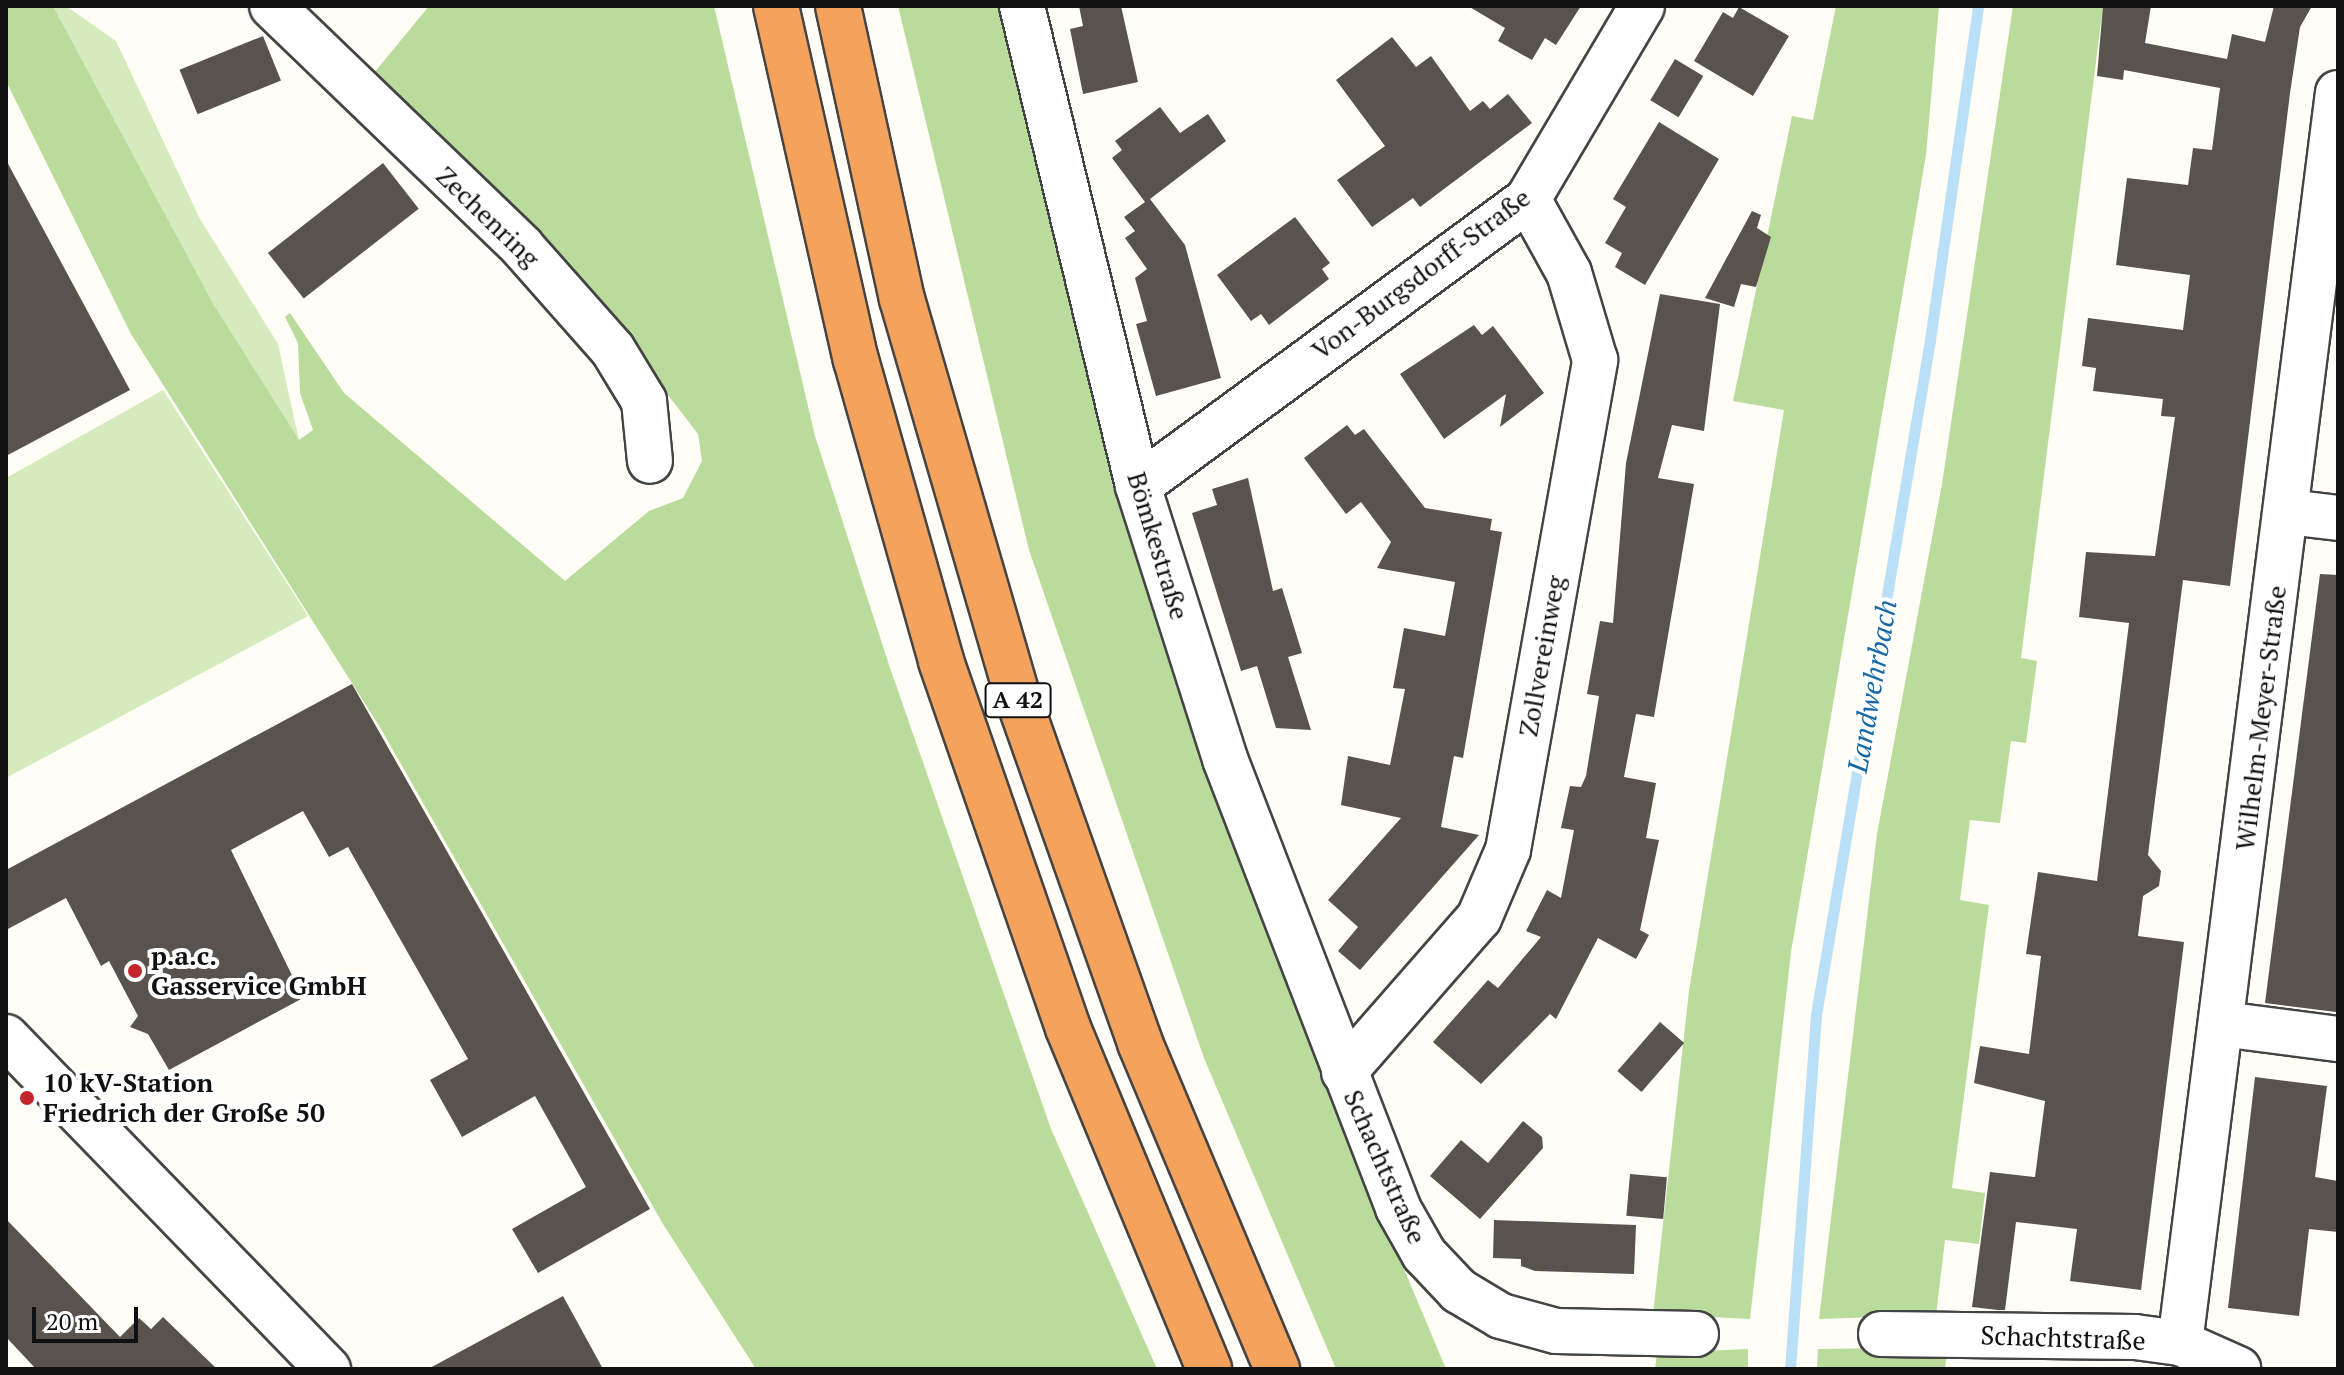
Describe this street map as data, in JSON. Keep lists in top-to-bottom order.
{
  "streets": {
    "highway": ["A 42"],
    "street": [
      "Zechenring",
      "Von-Burgsdorff-Straße",
      "Bömkestraße",
      "Zollvereinweg",
      "Wilhelm-Meyer-Straße",
      "Schachtstraße"
    ]
  },
  "crossings": [
    ["Von-Burgsdorff-Straße", "Bömkestraße"],
    ["Von-Burgsdorff-Straße", "Zollvereinweg"],
    ["Bömkestraße", "Zollvereinweg"],
    ["Bömkestraße", "Schachtstraße"],
    ["Zollvereinweg", "Schachtstraße"],
    ["Wilhelm-Meyer-Straße", "Schachtstraße"]
  ],
  "water": ["Landwehrbach"],
  "places": ["p.a.c. Gasservice GmbH", "10 kV-Station Friedrich der Große 50"],
  "scale_bar": "20 m"
}
